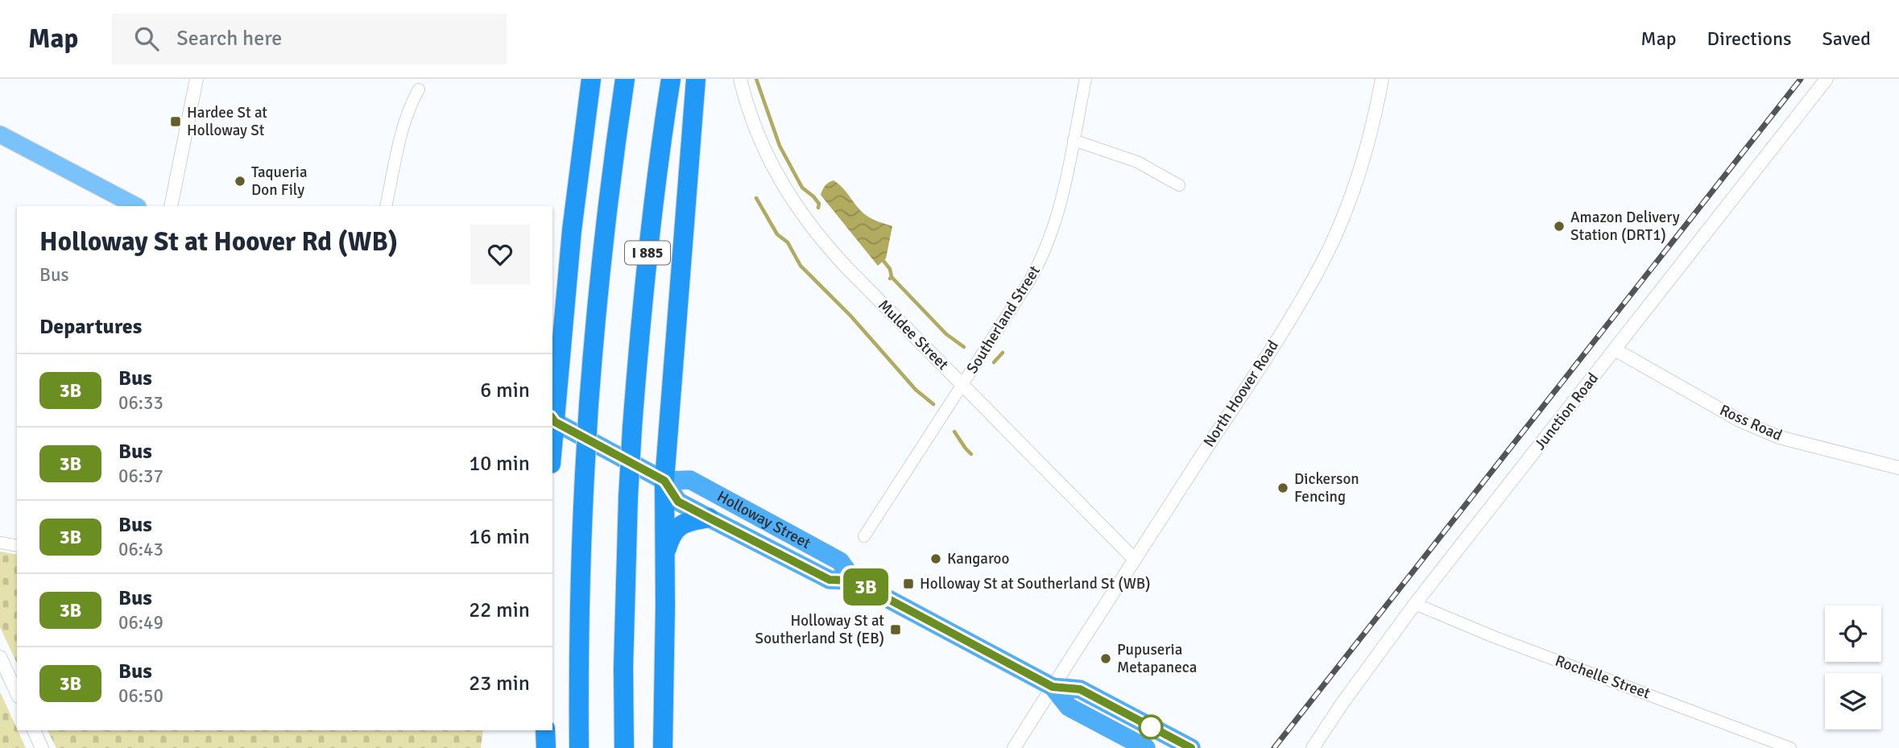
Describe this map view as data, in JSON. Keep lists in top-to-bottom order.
{
  "streets": {
    "highway": ["I 885", "Holloway Street"],
    "street": [
      "Southerland Street",
      "Muldee Street",
      "North Hoover Road",
      "Junction Road",
      "Ross Road",
      "Rochelle Street"
    ]
  },
  "crossings": [
    ["Southerland Street", "Muldee Street"],
    ["Muldee Street", "North Hoover Road"],
    ["North Hoover Road", "Holloway Street"],
    ["Junction Road", "Ross Road"],
    ["Junction Road", "Rochelle Street"]
  ],
  "places": {
    "transit": ["Hardee St at Holloway St", "Holloway St at Southerland St (WB)", "Holloway St at Southerland St (EB)"],
    "other": [
      "Taqueria Don Fily",
      "Amazon Delivery Station (DRT1)",
      "Dickerson Fencing",
      "Kangaroo",
      "Pupuseria Metapaneca"
    ]
  },
  "lines": ["bus line 3B"],
  "page": {
    "header": "Map",
    "search": "Search here",
    "nav": ["Map", "Directions", "Saved"],
    "on_map": "3B",
    "heading": [
      ["Holloway St at Hoover Rd (WB)", "Bus"],
      "Departures"
    ],
    "list": [
      {
        "mark": "3B",
        "name": "Bus",
        "note": "06:33",
        "value": "6 min"
      },
      {
        "mark": "3B",
        "name": "Bus",
        "note": "06:37",
        "value": "10 min"
      },
      {
        "mark": "3B",
        "name": "Bus",
        "note": "06:43",
        "value": "16 min"
      },
      {
        "mark": "3B",
        "name": "Bus",
        "note": "06:49",
        "value": "22 min"
      },
      {
        "mark": "3B",
        "name": "Bus",
        "note": "06:50",
        "value": "23 min"
      }
    ]
  }
}
